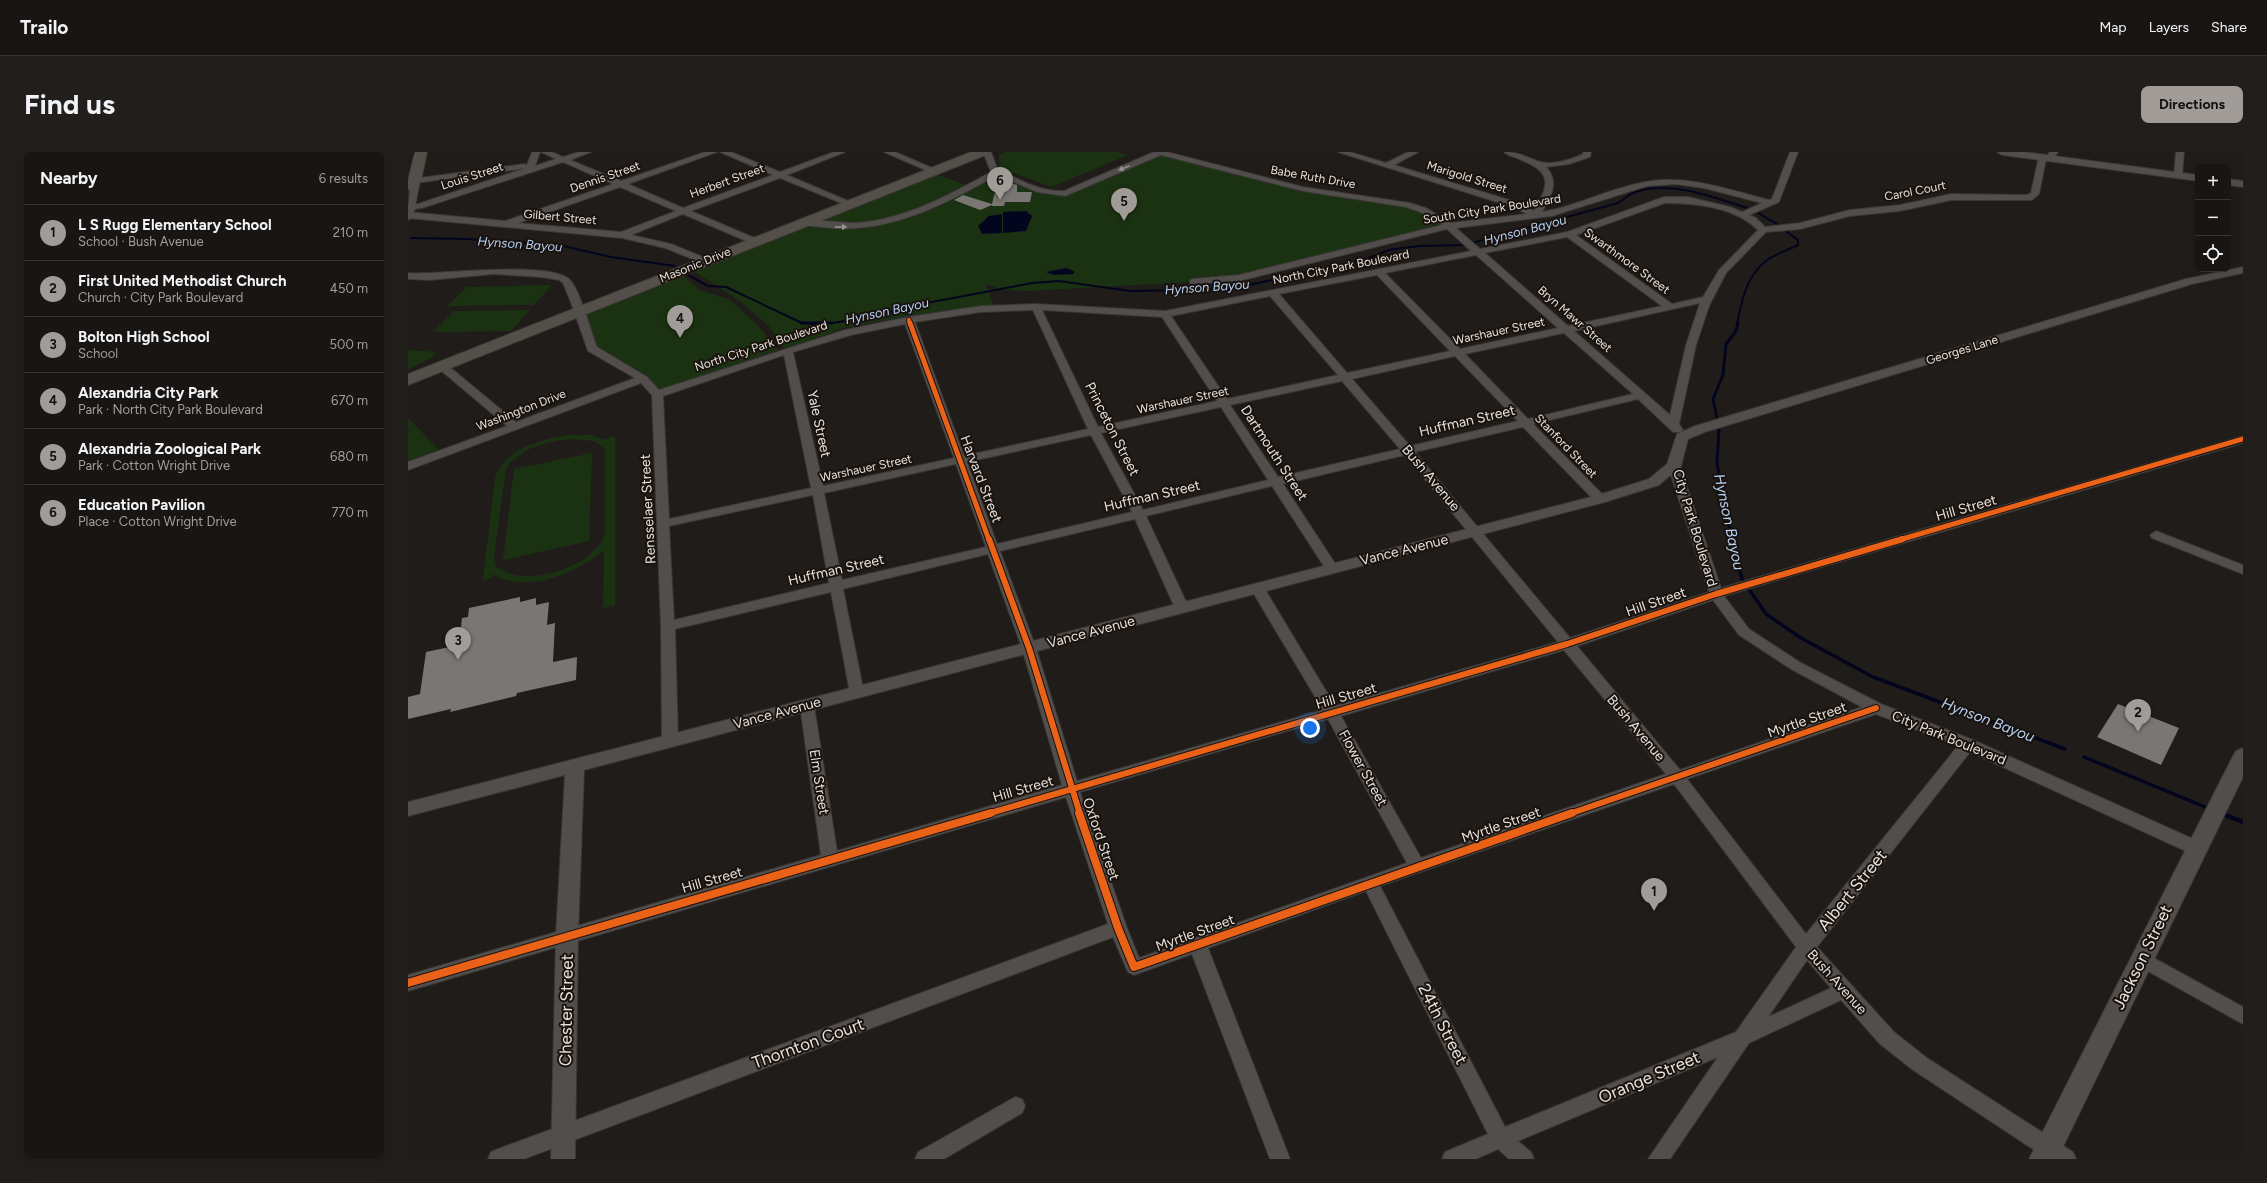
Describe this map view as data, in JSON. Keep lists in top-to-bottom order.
{
  "streets": {
    "main road": ["Masonic Drive", "Jackson Street"],
    "street": [
      "Louis Street",
      "Dennis Street",
      "Babe Ruth Drive",
      "Marigold Street",
      "Herbert Street",
      "Carol Court",
      "South City Park Boulevard",
      "Gilbert Street",
      "Swarthmore Street",
      "North City Park Boulevard",
      "Bryn Mawr Street",
      "Warshauer Street",
      "Georges Lane",
      "Washington Drive",
      "Huffman Street",
      "Yale Street",
      "Princeton Street",
      "Stanford Street",
      "Dartmouth Street",
      "Bush Avenue",
      "Harvard Street",
      "Hill Street",
      "Rensselaer Street",
      "City Park Boulevard",
      "Vance Avenue",
      "Myrtle Street",
      "Flower Street",
      "Elm Street",
      "Oxford Street",
      "Albert Street",
      "Chester Street",
      "24th Street",
      "Thornton Court",
      "Orange Street"
    ]
  },
  "crossings": [
    ["Louis Street", "Gilbert Street"],
    ["Dennis Street", "Gilbert Street"],
    ["Babe Ruth Drive", "South City Park Boulevard"],
    ["Babe Ruth Drive", "Bryn Mawr Street"],
    ["Marigold Street", "South City Park Boulevard"],
    ["Herbert Street", "Gilbert Street"],
    ["Carol Court", "North City Park Boulevard"],
    ["Gilbert Street", "Masonic Drive"],
    ["Swarthmore Street", "North City Park Boulevard"],
    ["Swarthmore Street", "Warshauer Street"],
    ["North City Park Boulevard", "Bryn Mawr Street"],
    ["North City Park Boulevard", "Yale Street"],
    ["North City Park Boulevard", "Princeton Street"],
    ["North City Park Boulevard", "Stanford Street"],
    ["North City Park Boulevard", "Dartmouth Street"],
    ["North City Park Boulevard", "Bush Avenue"],
    ["North City Park Boulevard", "Harvard Street"],
    ["North City Park Boulevard", "Rensselaer Street"],
    ["Bryn Mawr Street", "Warshauer Street"],
    ["Bryn Mawr Street", "Huffman Street"],
    ["Warshauer Street", "Yale Street"],
    ["Warshauer Street", "Princeton Street"],
    ["Warshauer Street", "Stanford Street"],
    ["Warshauer Street", "Dartmouth Street"],
    ["Warshauer Street", "Bush Avenue"],
    ["Warshauer Street", "Harvard Street"],
    ["Warshauer Street", "Rensselaer Street"],
    ["Georges Lane", "City Park Boulevard"],
    ["Huffman Street", "Yale Street"],
    ["Huffman Street", "Princeton Street"],
    ["Huffman Street", "Stanford Street"],
    ["Huffman Street", "Dartmouth Street"],
    ["Huffman Street", "Bush Avenue"],
    ["Huffman Street", "Harvard Street"],
    ["Huffman Street", "Rensselaer Street"],
    ["Yale Street", "Vance Avenue"],
    ["Princeton Street", "Vance Avenue"],
    ["Stanford Street", "Vance Avenue"],
    ["Dartmouth Street", "Vance Avenue"],
    ["Bush Avenue", "Hill Street"],
    ["Bush Avenue", "Vance Avenue"],
    ["Bush Avenue", "Myrtle Street"],
    ["Bush Avenue", "Albert Street"],
    ["Bush Avenue", "Jackson Street"],
    ["Bush Avenue", "Orange Street"],
    ["Harvard Street", "Vance Avenue"],
    ["Harvard Street", "Oxford Street"],
    ["Hill Street", "City Park Boulevard"],
    ["Hill Street", "Flower Street"],
    ["Hill Street", "Elm Street"],
    ["Hill Street", "Oxford Street"],
    ["Hill Street", "Chester Street"],
    ["Rensselaer Street", "Vance Avenue"],
    ["City Park Boulevard", "Vance Avenue"],
    ["City Park Boulevard", "Myrtle Street"],
    ["City Park Boulevard", "Albert Street"],
    ["City Park Boulevard", "Jackson Street"],
    ["Vance Avenue", "Flower Street"],
    ["Vance Avenue", "Elm Street"],
    ["Vance Avenue", "Oxford Street"],
    ["Vance Avenue", "Chester Street"],
    ["Myrtle Street", "Flower Street"],
    ["Myrtle Street", "Oxford Street"],
    ["Myrtle Street", "24th Street"],
    ["Oxford Street", "Thornton Court"],
    ["Albert Street", "Orange Street"],
    ["Chester Street", "Thornton Court"],
    ["24th Street", "Orange Street"]
  ],
  "water": ["Hynson Bayou"],
  "page": {
    "header": "Trailo",
    "nav": ["Map", "Layers", "Share"],
    "buttons": "Directions",
    "title": "Find us",
    "heading": ["Nearby", "6 results"],
    "map_buttons": ["+", "−"],
    "pins": [
      "6",
      "5",
      "4",
      "3",
      "2",
      "1"
    ],
    "list": [
      {
        "mark": "1",
        "name": "L S Rugg Elementary School",
        "note": "School · Bush Avenue",
        "value": "210 m"
      },
      {
        "mark": "2",
        "name": "First United Methodist Church",
        "note": "Church · City Park Boulevard",
        "value": "450 m"
      },
      {
        "mark": "3",
        "name": "Bolton High School",
        "note": "School",
        "value": "500 m"
      },
      {
        "mark": "4",
        "name": "Alexandria City Park",
        "note": "Park · North City Park Boulevard",
        "value": "670 m"
      },
      {
        "mark": "5",
        "name": "Alexandria Zoological Park",
        "note": "Park · Cotton Wright Drive",
        "value": "680 m"
      },
      {
        "mark": "6",
        "name": "Education Pavilion",
        "note": "Place · Cotton Wright Drive",
        "value": "770 m"
      }
    ]
  }
}
